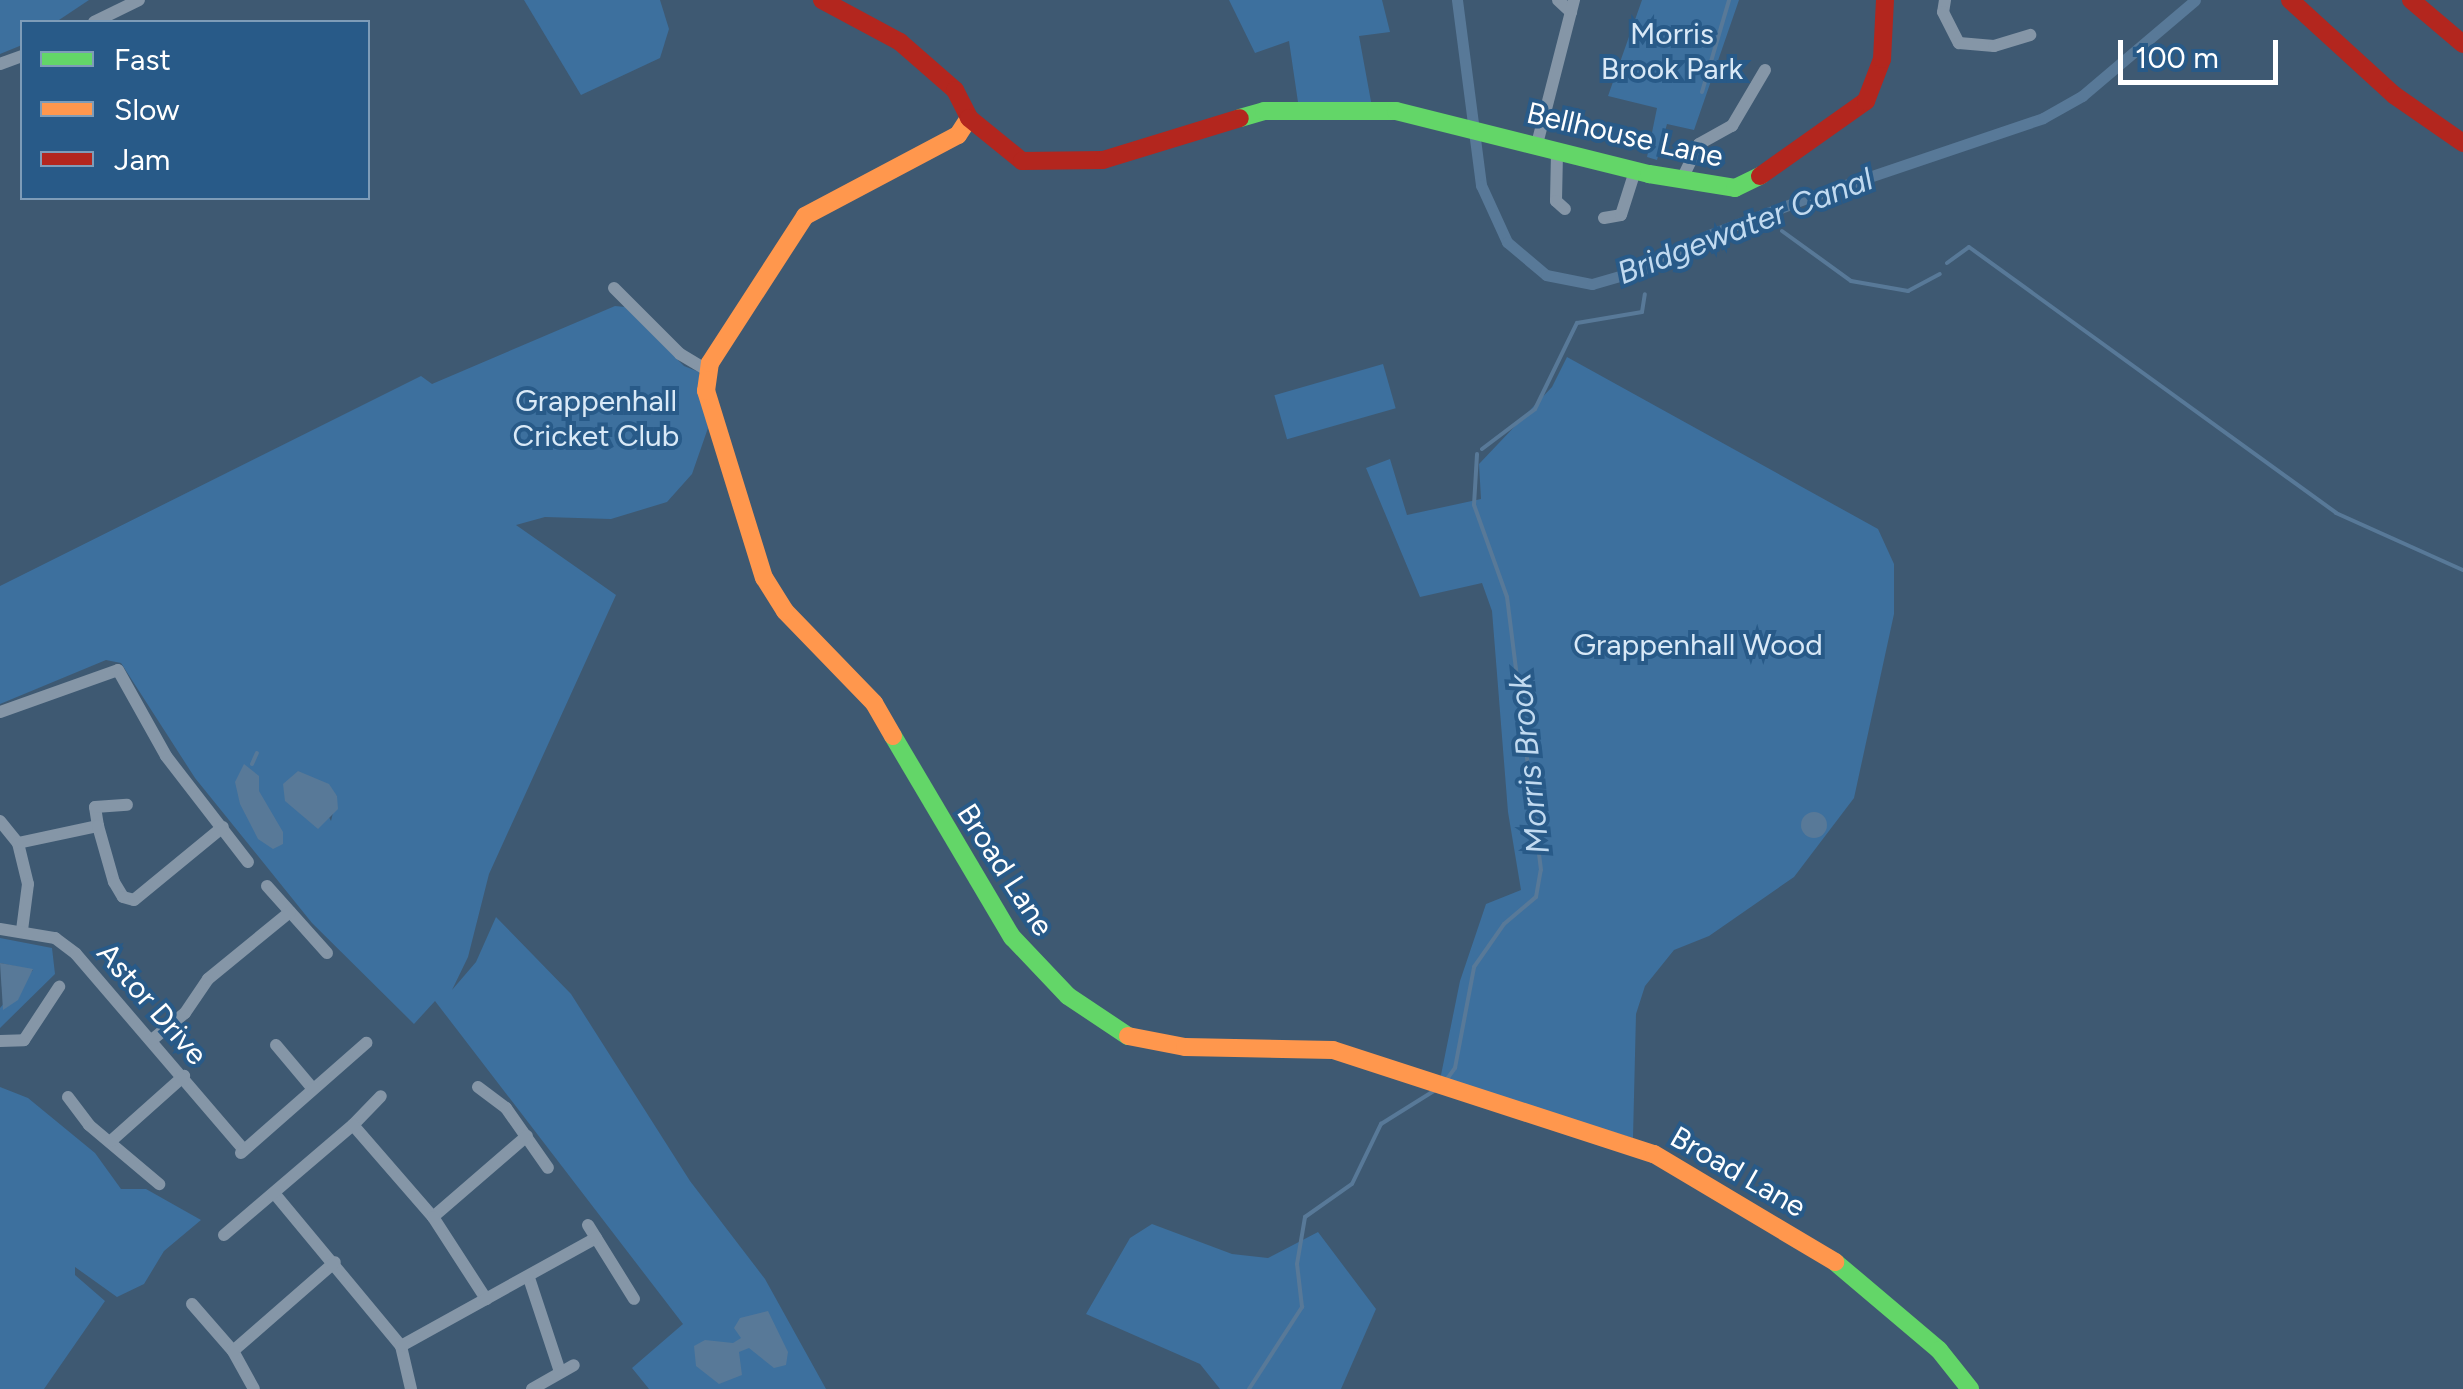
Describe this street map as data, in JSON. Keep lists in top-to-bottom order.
{
  "streets": {
    "main road": ["Bellhouse Lane", "Broad Lane"],
    "street": ["Astor Drive"]
  },
  "water": ["Bridgewater Canal", "Morris Brook"],
  "parks": ["Morris Brook Park", "Grappenhall Cricket Club", "Grappenhall Wood"],
  "legend": ["Fast", "Slow", "Jam"],
  "scale_bar": "100 m"
}
